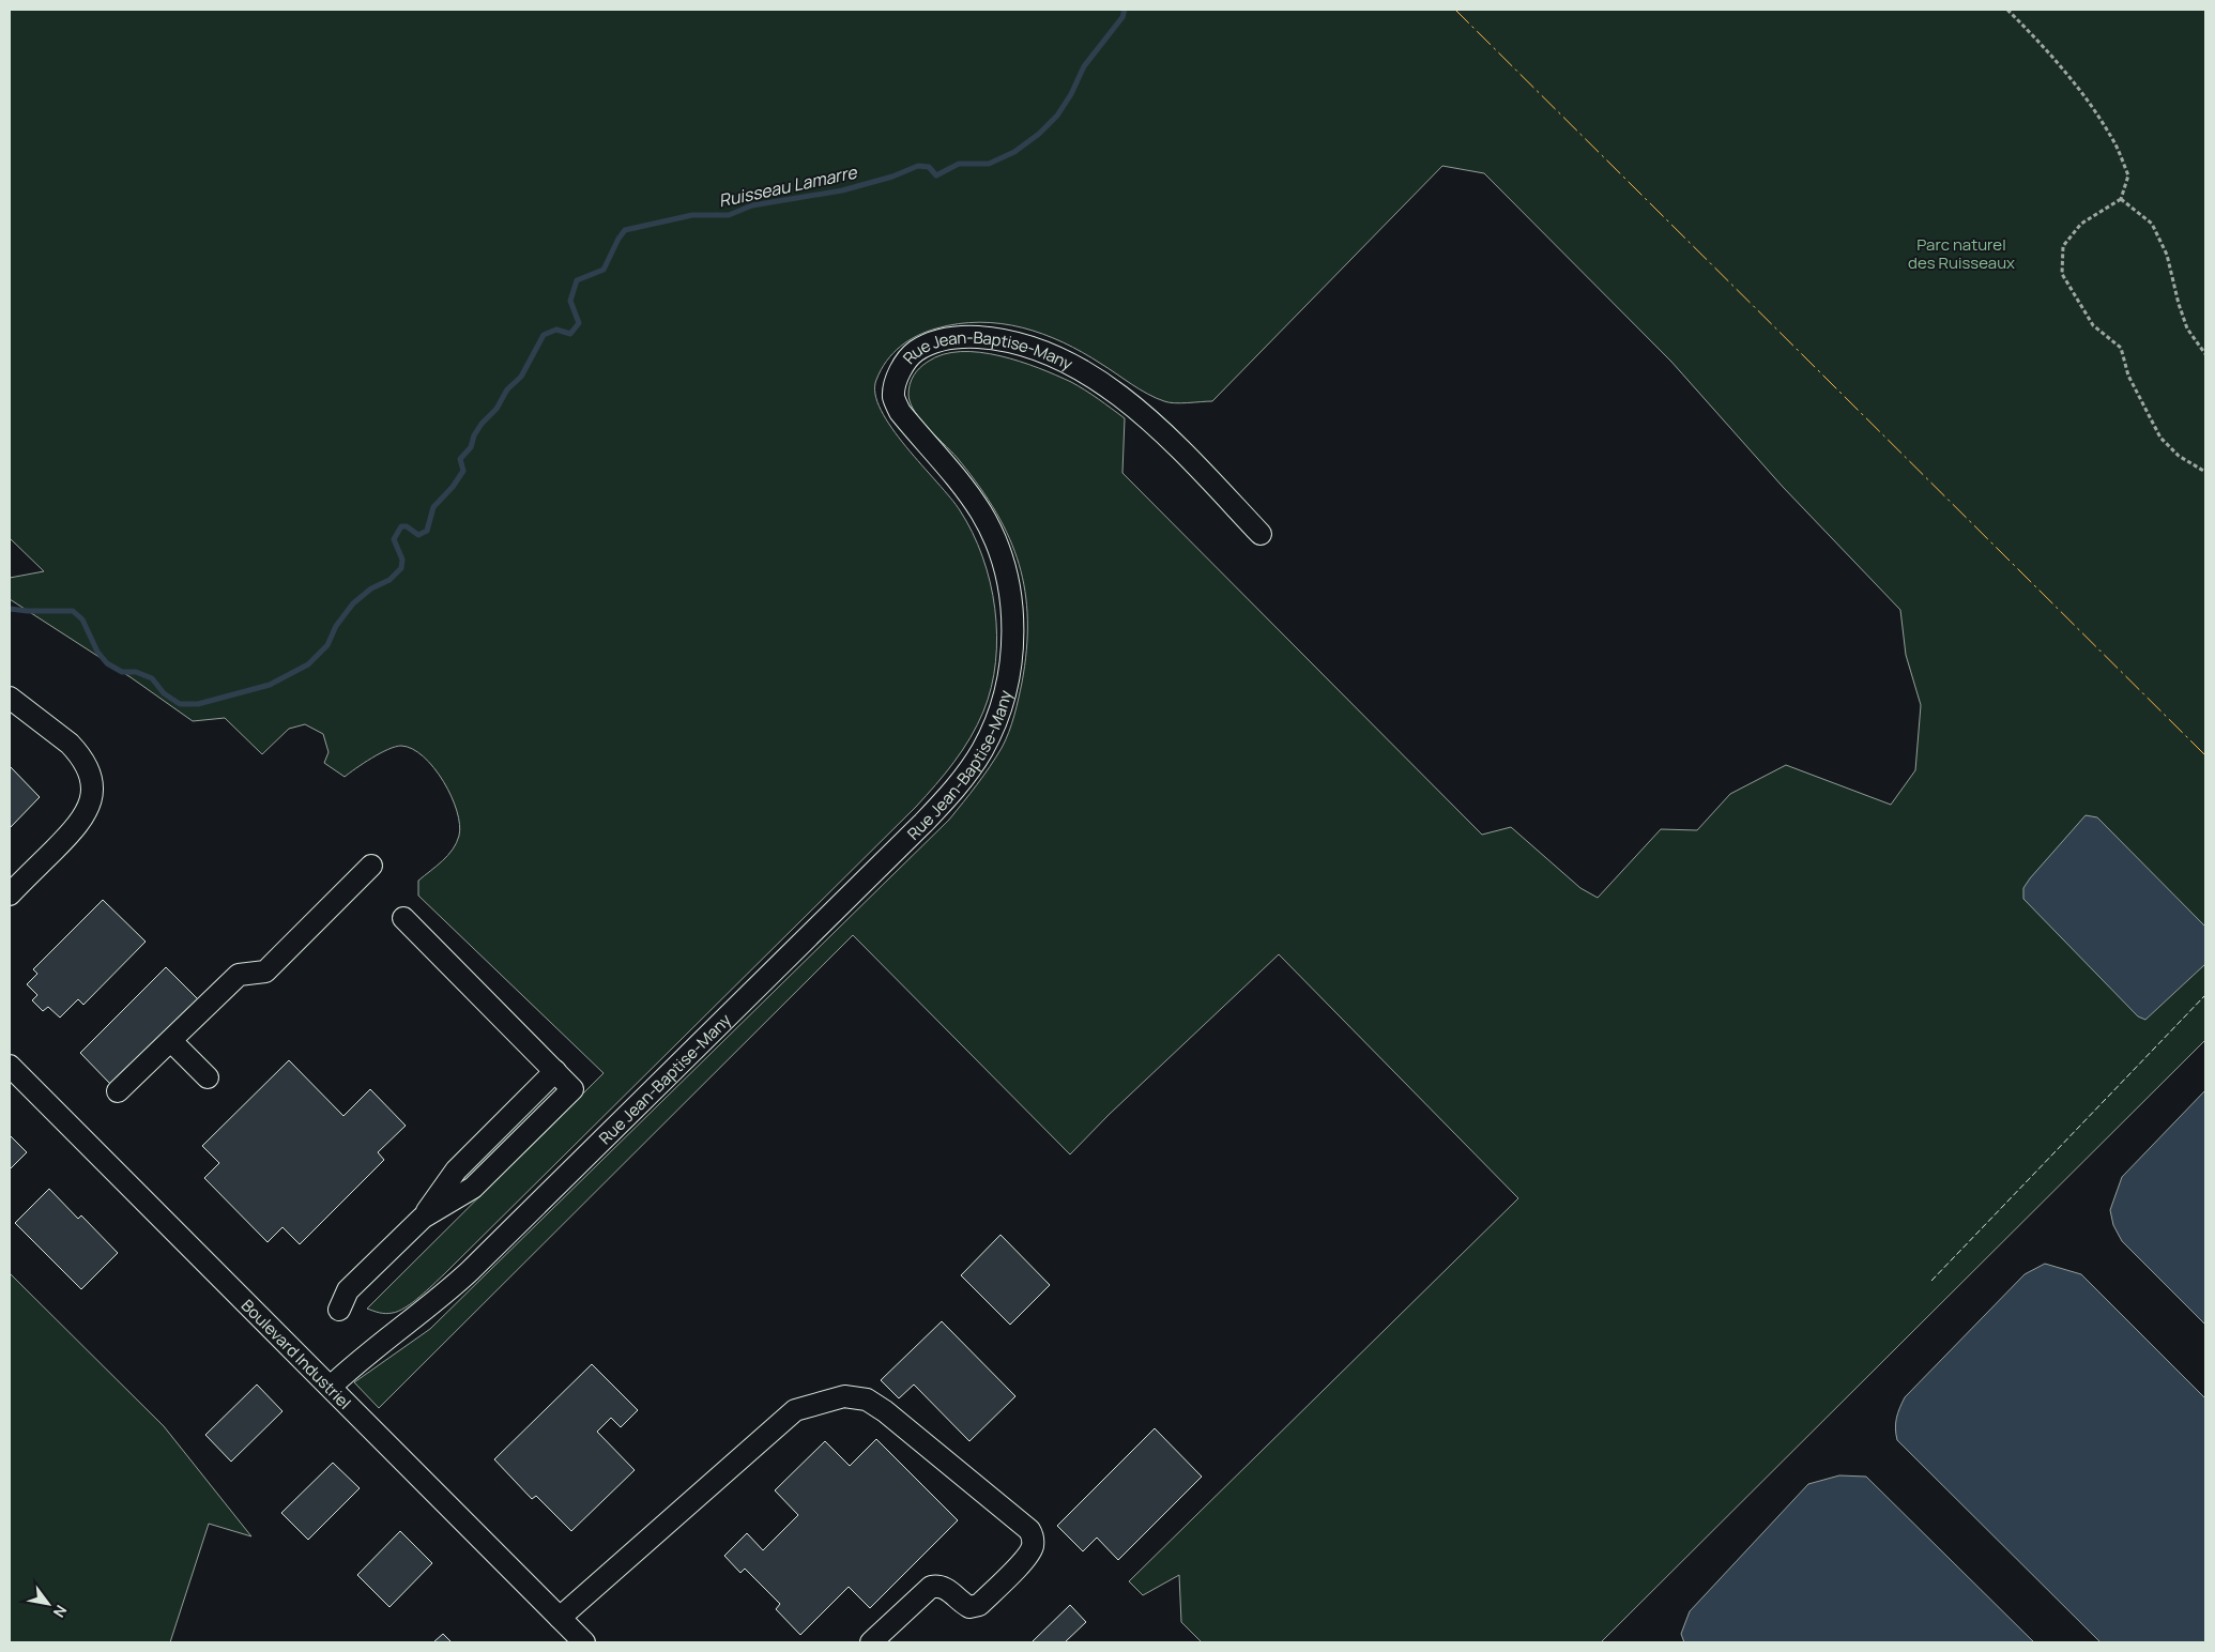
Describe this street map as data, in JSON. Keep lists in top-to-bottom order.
{
  "streets": {
    "street": ["Rue Jean-Baptise-Many", "Boulevard Industriel"]
  },
  "crossings": [
    ["Rue Jean-Baptise-Many", "Boulevard Industriel"]
  ],
  "water": ["Ruisseau Lamarre"],
  "parks": ["Parc naturel des Ruisseaux"],
  "north": "bottom right"
}
